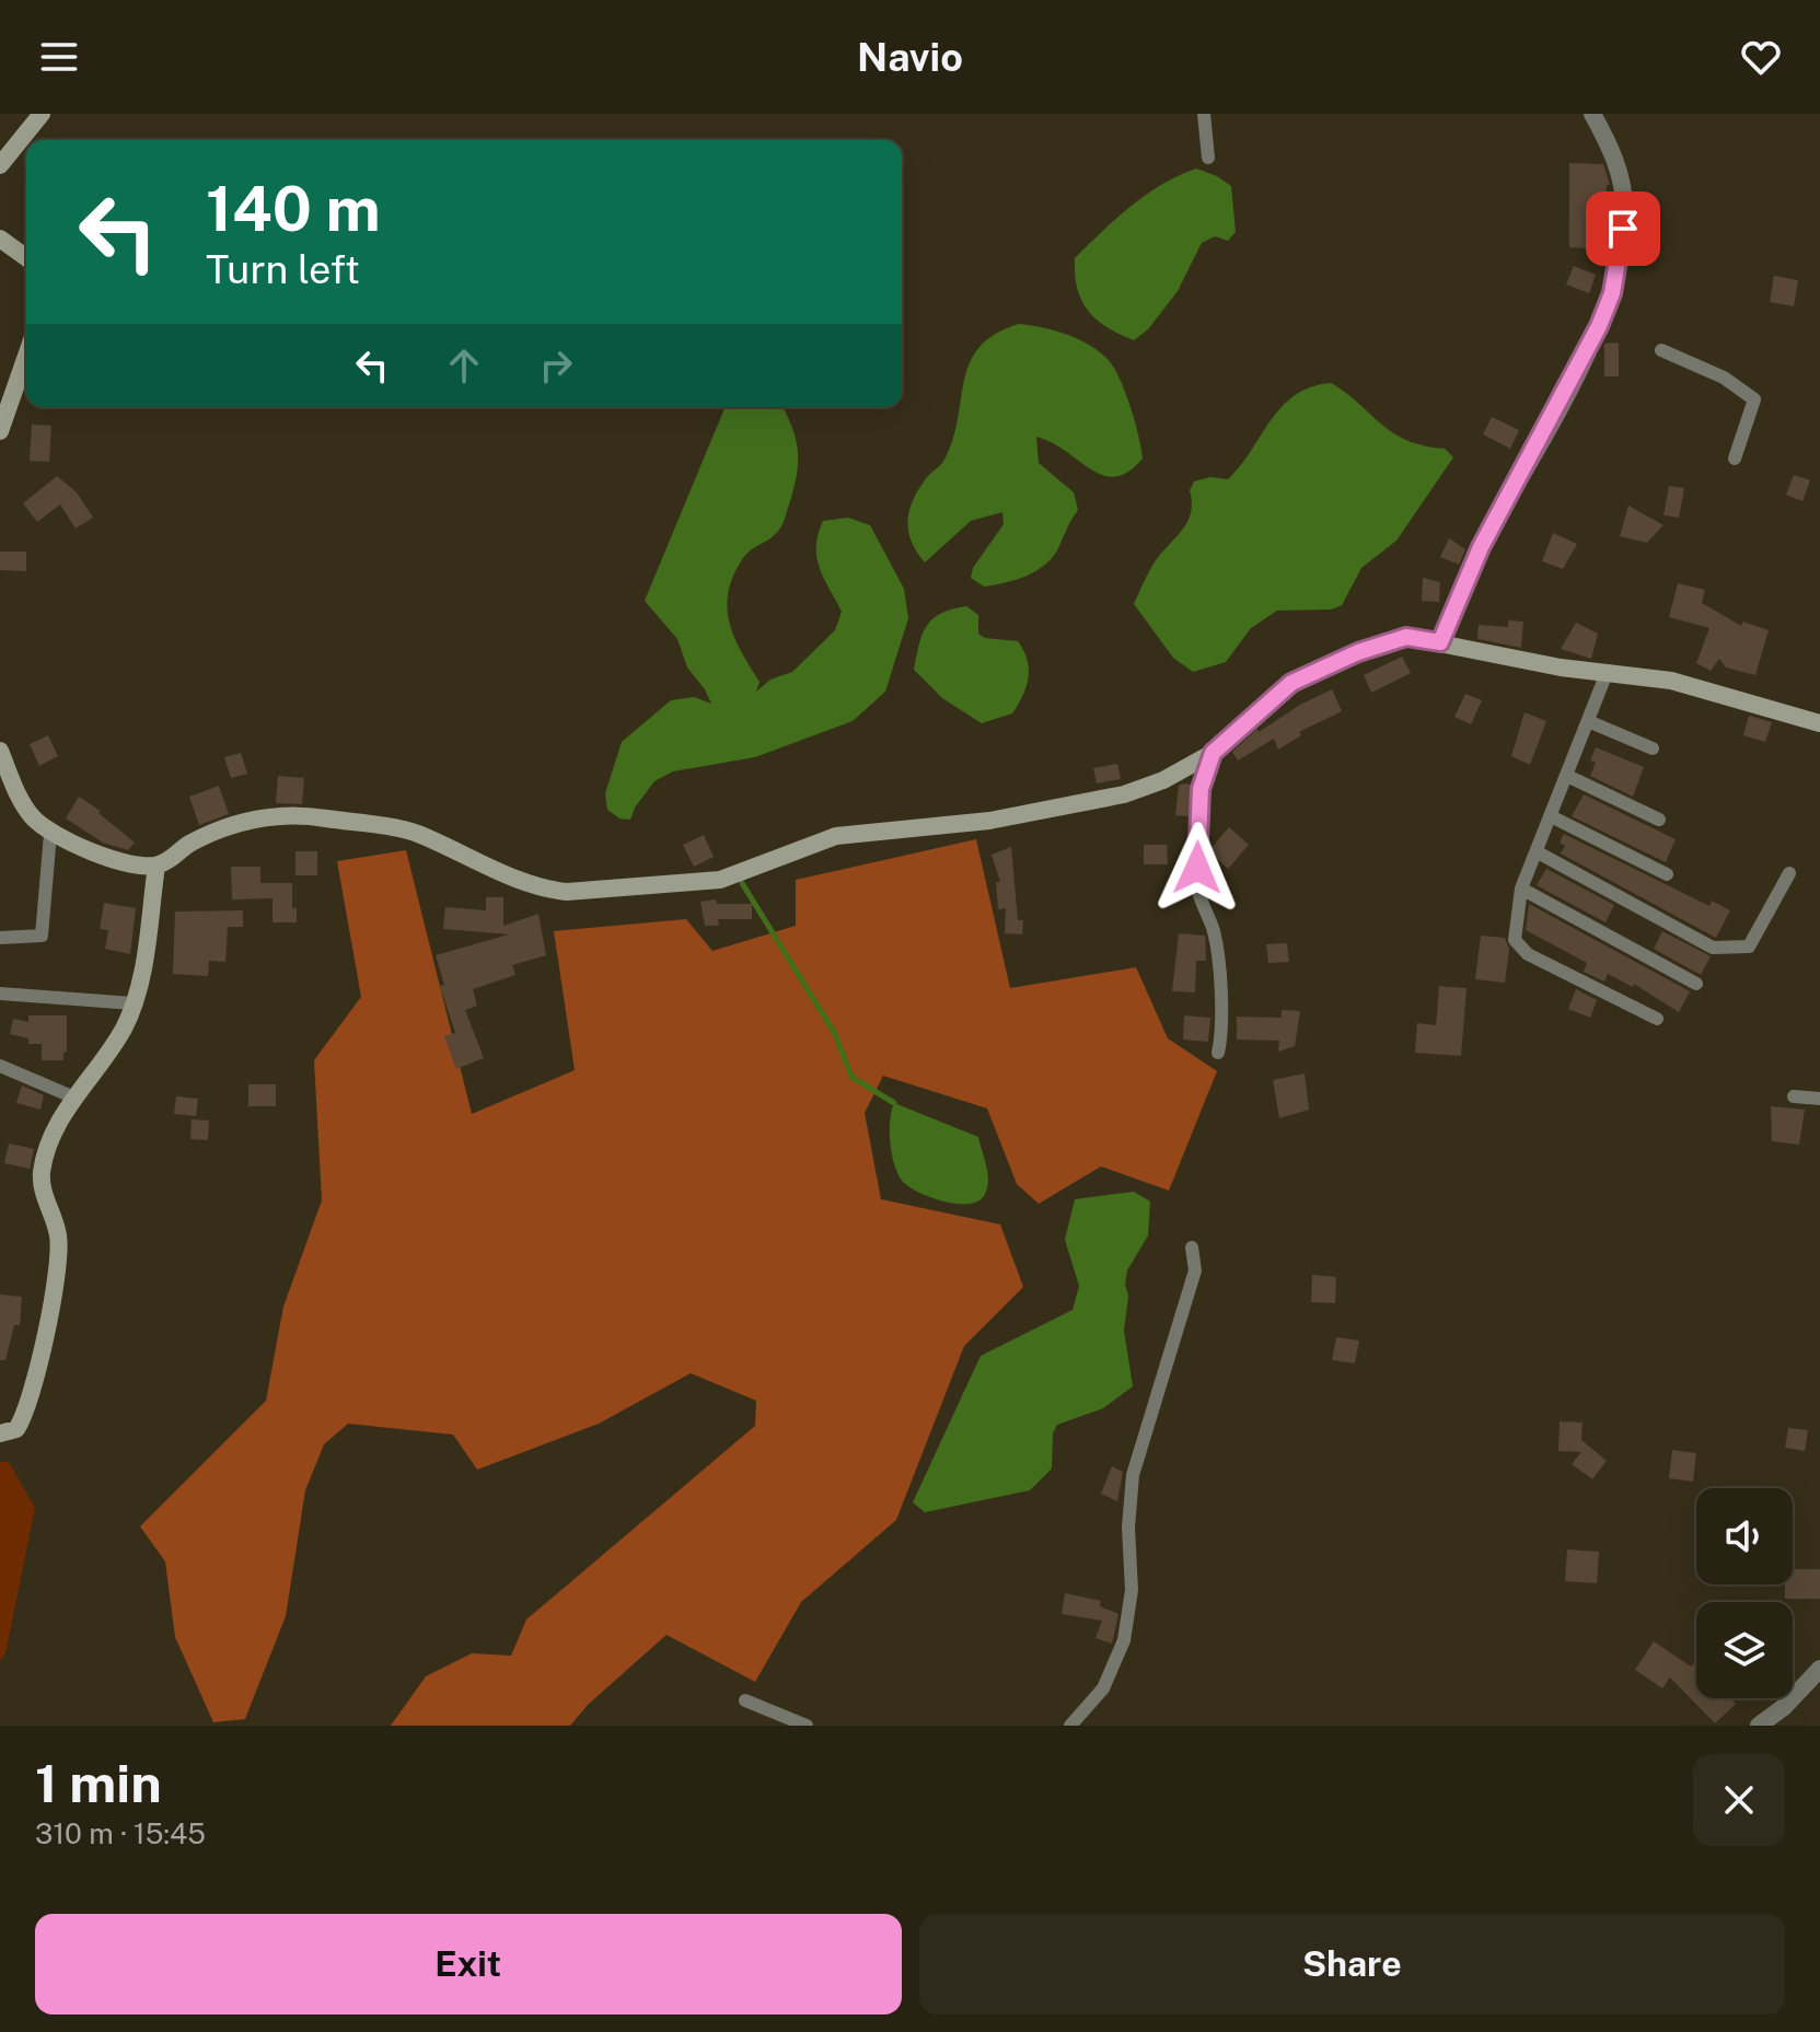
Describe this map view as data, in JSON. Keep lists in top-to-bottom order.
{
  "page": {
    "header": "Navio",
    "turn": ["140 m", "Turn left"],
    "heading": ["1 min", "310 m · 15:45"],
    "buttons": ["Exit", "Share"]
  }
}
